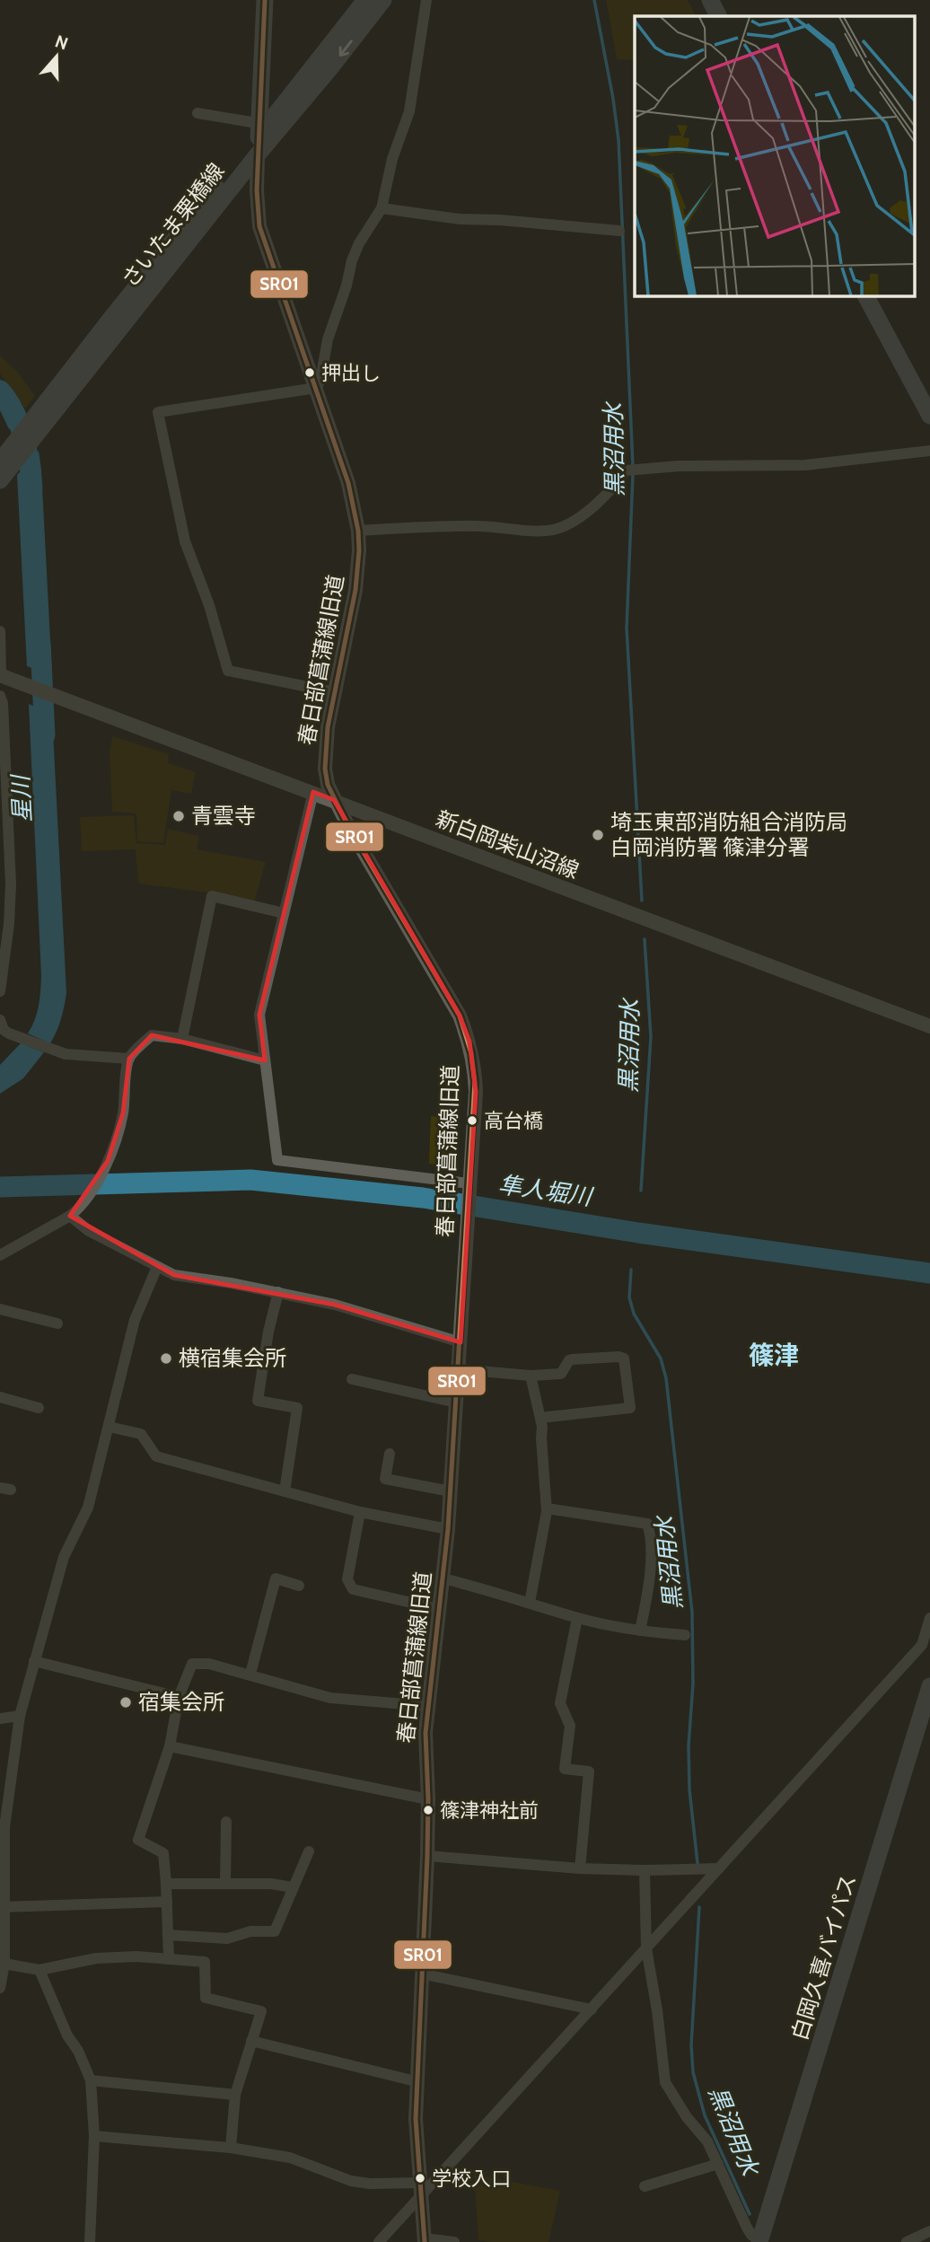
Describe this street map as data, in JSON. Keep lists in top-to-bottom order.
{
  "streets": {
    "main road": ["さいたま栗橋線", "白岡久喜バイパス"],
    "street": ["春日部菖蒲線旧道", "新白岡柴山沼線"]
  },
  "crossings": [
    ["さいたま栗橋線", "春日部菖蒲線旧道"],
    ["春日部菖蒲線旧道", "新白岡柴山沼線"]
  ],
  "districts": ["篠津"],
  "water": ["黒沼用水", "星川", "隼人堀川"],
  "places": [
    "押出し",
    "青雲寺",
    "埼玉東部消防組合消防局 白岡消防署 篠津分署",
    "高台橋",
    "横宿集会所",
    "宿集会所",
    "篠津神社前",
    "学校入口"
  ],
  "lines": ["transit line SR01"],
  "north": "top"
}
